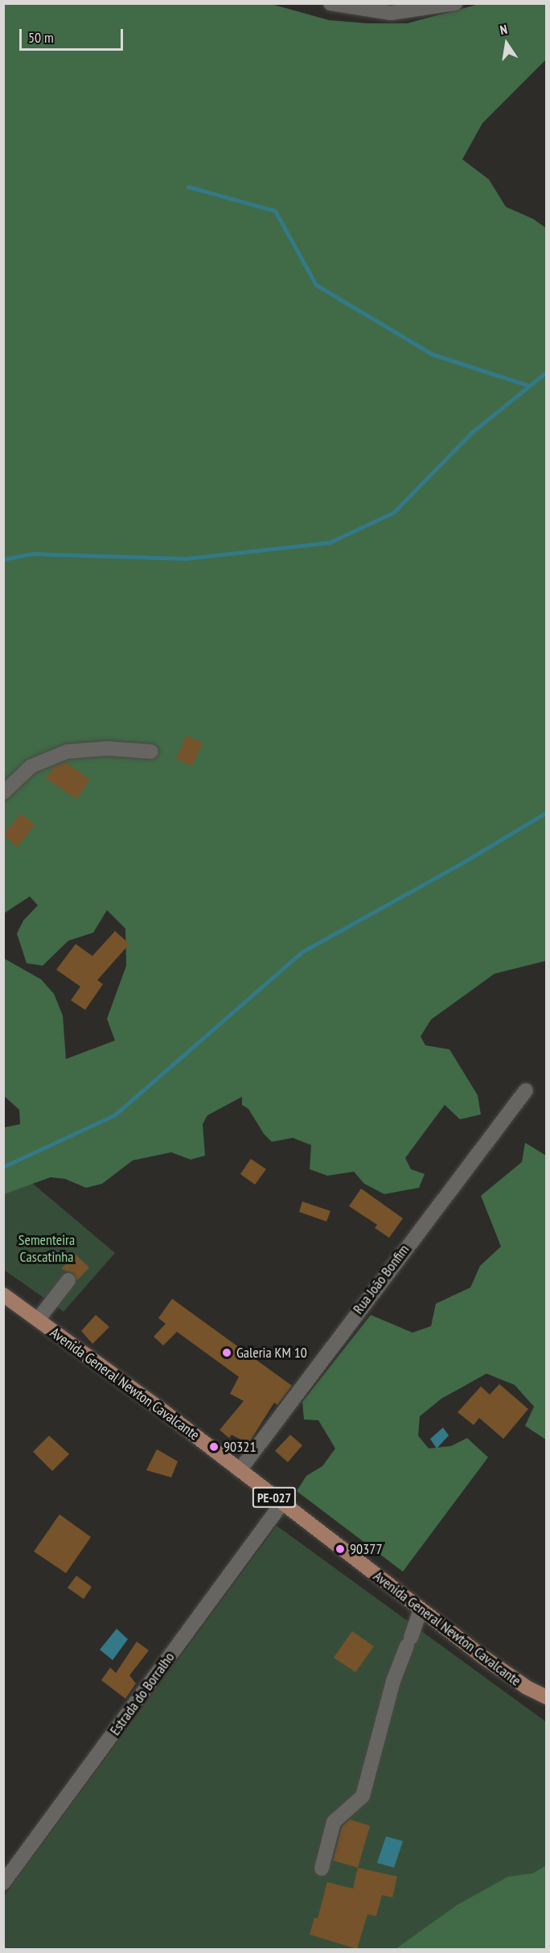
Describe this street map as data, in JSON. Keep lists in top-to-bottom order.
{
  "streets": {
    "main road": ["Avenida General Newton Cavalcante", "PE-027"],
    "street": ["Rua João Bonfim", "Estrada do Borralho"]
  },
  "crossings": [
    ["Rua João Bonfim", "Avenida General Newton Cavalcante"],
    ["Avenida General Newton Cavalcante", "Estrada do Borralho"]
  ],
  "parks": ["Sementeira Cascatinha"],
  "places": ["Galeria KM 10", "90321", "90377"],
  "scale_bar": "50 m",
  "north": "top"
}
